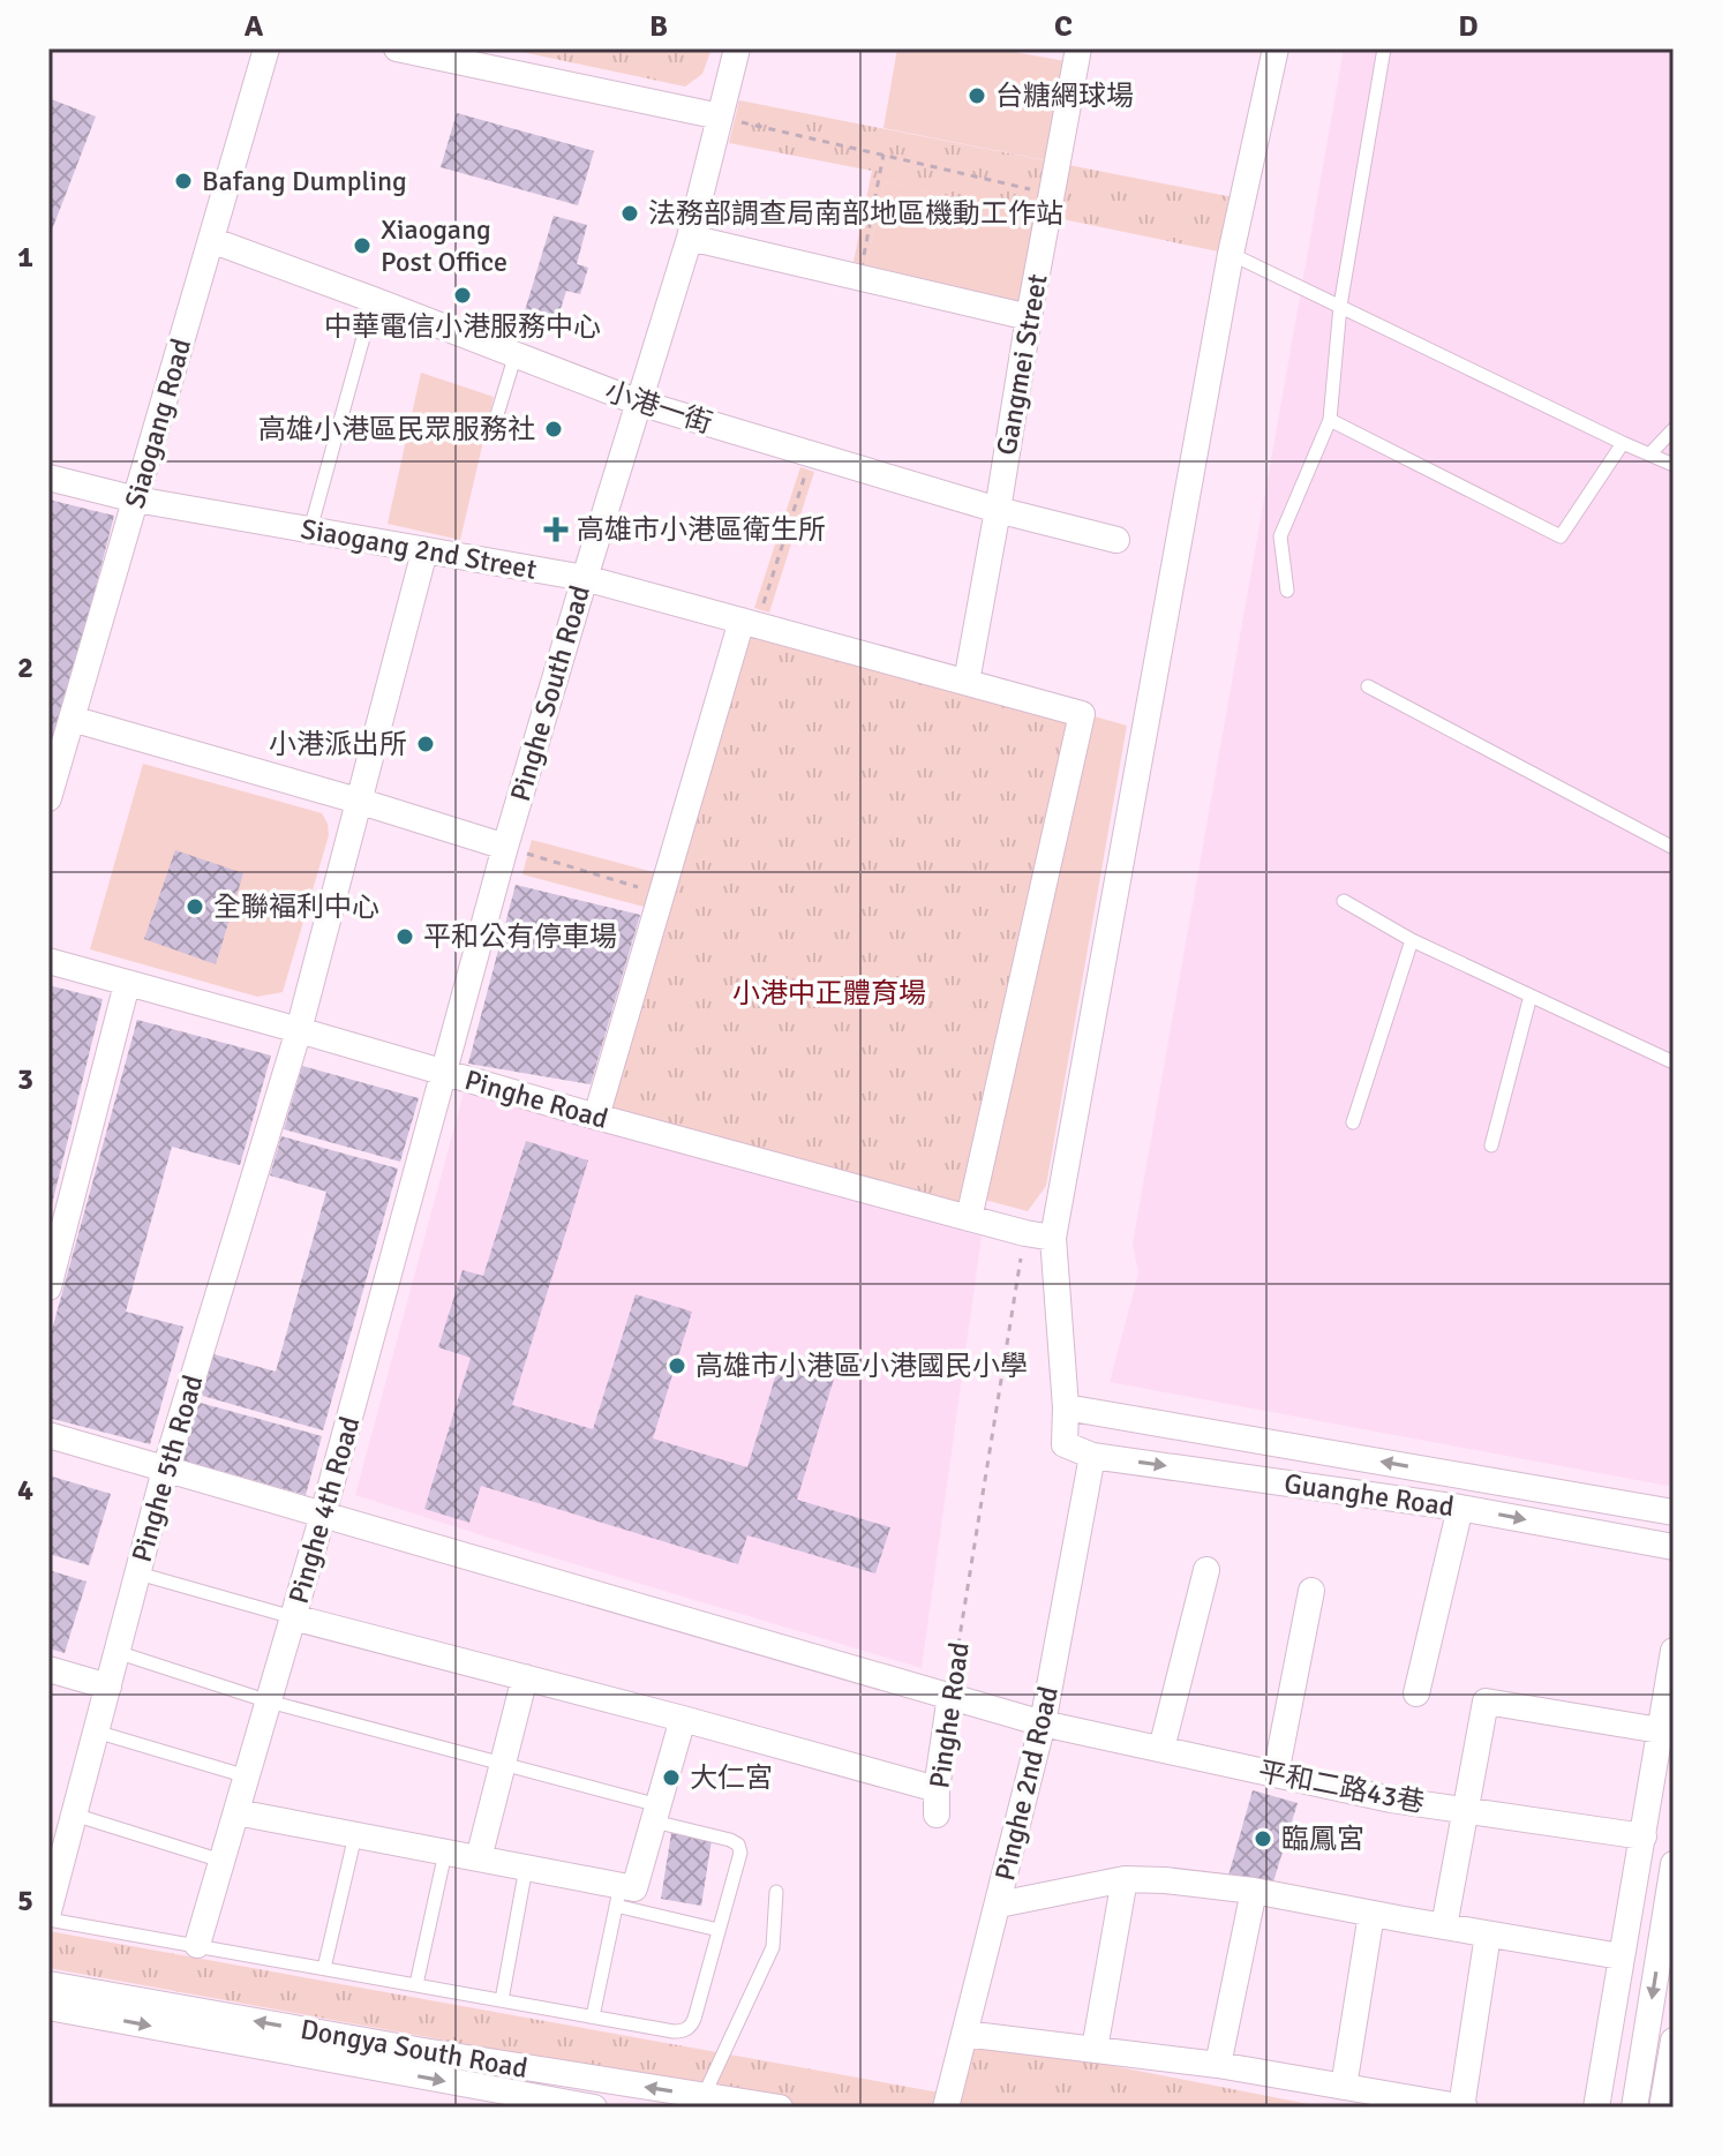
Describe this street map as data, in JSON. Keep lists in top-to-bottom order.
{
  "streets": {
    "street": [
      "Gangmei Street",
      "小港一街",
      "Siaogang Road",
      "Siaogang 2nd Street",
      "Pinghe South Road",
      "Pinghe Road",
      "Pinghe 5th Road",
      "Guanghe Road",
      "Pinghe 4th Road",
      "Pinghe 2nd Road",
      "平和二路43巷",
      "Dongya South Road"
    ]
  },
  "crossings": [
    ["Gangmei Street", "小港一街"],
    ["Gangmei Street", "Siaogang 2nd Street"],
    ["小港一街", "Siaogang Road"],
    ["小港一街", "Pinghe South Road"],
    ["Siaogang Road", "Siaogang 2nd Street"],
    ["Siaogang 2nd Street", "Pinghe South Road"],
    ["Siaogang 2nd Street", "Pinghe Road"],
    ["Siaogang 2nd Street", "Pinghe 5th Road"],
    ["Pinghe South Road", "Pinghe Road"],
    ["Pinghe South Road", "Pinghe 4th Road"],
    ["Pinghe Road", "Pinghe 5th Road"],
    ["Pinghe Road", "Pinghe 4th Road"],
    ["Pinghe Road", "平和二路43巷"],
    ["Pinghe 5th Road", "平和二路43巷"],
    ["Guanghe Road", "Pinghe 2nd Road"],
    ["Pinghe 4th Road", "平和二路43巷"],
    ["Pinghe 2nd Road", "平和二路43巷"]
  ],
  "parks": ["小港中正體育場"],
  "places": {
    "other": [
      "台糖網球場",
      "Bafang Dumpling",
      "法務部調查局南部地區機動工作站",
      "Xiaogang Post Office",
      "中華電信小港服務中心",
      "高雄小港區民眾服務社",
      "小港派出所",
      "全聯褔利中心",
      "平和公有停車場",
      "高雄市小港區小港國民小學",
      "大仁宮",
      "臨鳳宮"
    ],
    "health": ["高雄市小港區衛生所"]
  },
  "grid": {
    "columns": [
      "A",
      "B",
      "C",
      "D"
    ],
    "rows": [
      "1",
      "2",
      "3",
      "4",
      "5"
    ]
  }
}
